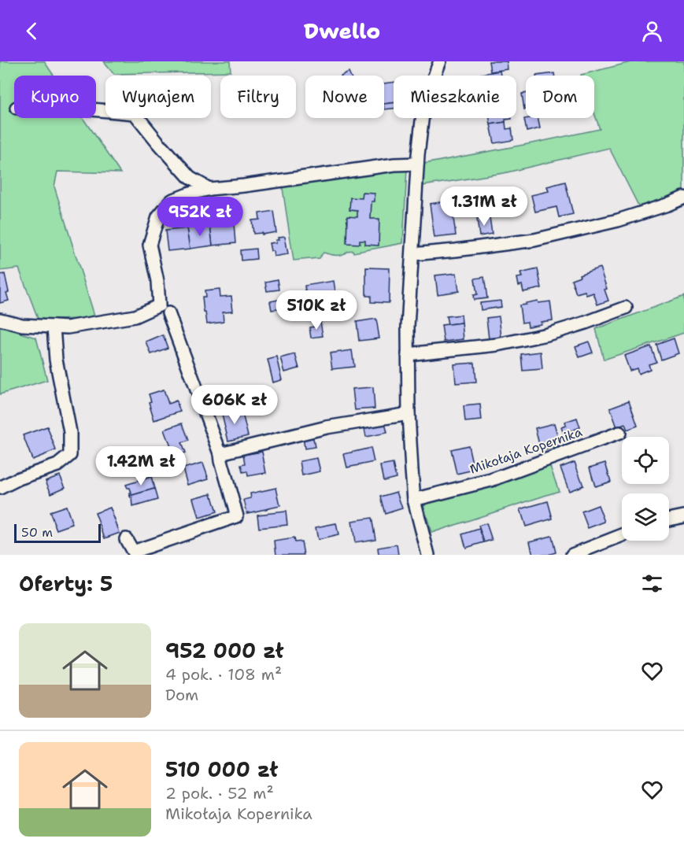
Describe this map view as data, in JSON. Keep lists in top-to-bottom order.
{
  "streets": {
    "street": ["Mikołaja Kopernika"]
  },
  "scale_bar": "50 m",
  "page": {
    "header": "Dwello",
    "chip": [
      "Kupno",
      "Wynajem",
      "Filtry",
      "Nowe",
      "Mieszkanie",
      "Dom"
    ],
    "price": [
      "1.31M zł",
      "952K zł",
      "510K zł",
      "606K zł",
      "1.42M zł"
    ],
    "scale": "50 m",
    "heading": "Oferty: 5",
    "list": [
      {
        "name": "952 000 zł",
        "note": "4 pok. · 108 m² · Dom"
      },
      {
        "name": "510 000 zł",
        "note": "2 pok. · 52 m² · Mikołaja Kopernika"
      }
    ]
  }
}
